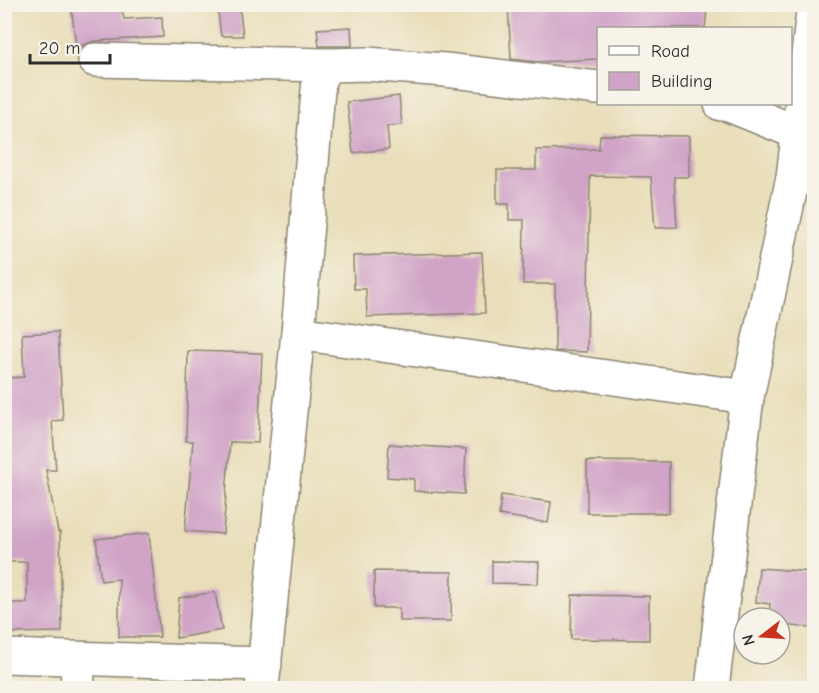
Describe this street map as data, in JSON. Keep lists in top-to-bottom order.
{
  "legend": ["Road", "Building"],
  "scale_bar": "20 m",
  "north": "left"
}
